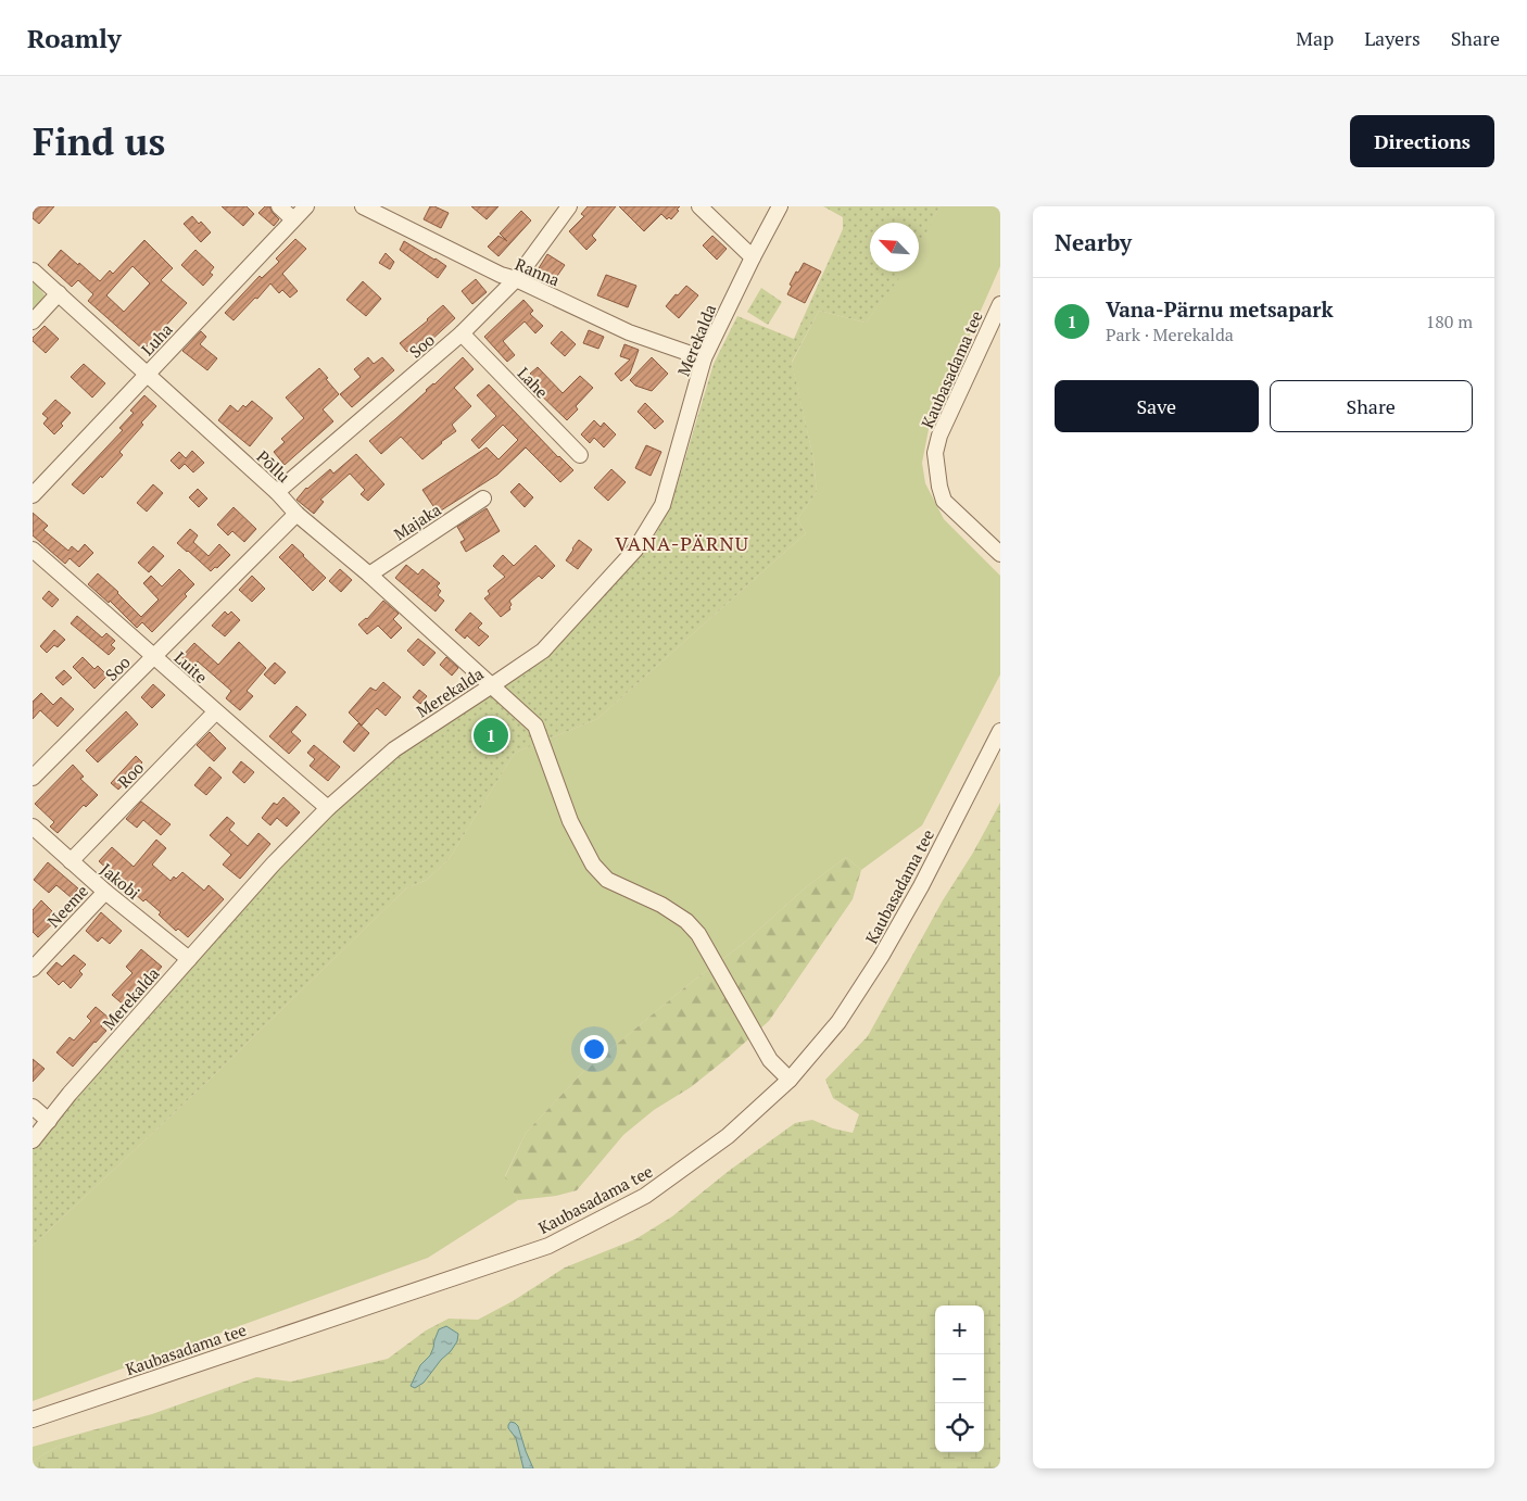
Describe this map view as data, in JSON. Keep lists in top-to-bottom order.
{
  "streets": {
    "street": [
      "Ranna",
      "Luha",
      "Merekalda",
      "Soo",
      "Kaubasadama tee",
      "Lahe",
      "Põllu",
      "Majaka",
      "Luite",
      "Roo",
      "Jakobi",
      "Neeme"
    ]
  },
  "crossings": [
    ["Ranna", "Merekalda"],
    ["Ranna", "Soo"],
    ["Luha", "Põllu"],
    ["Merekalda", "Põllu"],
    ["Merekalda", "Luite"],
    ["Merekalda", "Jakobi"],
    ["Soo", "Lahe"],
    ["Soo", "Põllu"],
    ["Soo", "Luite"],
    ["Kaubasadama tee", "Põllu"],
    ["Põllu", "Majaka"],
    ["Luite", "Roo"],
    ["Roo", "Jakobi"],
    ["Jakobi", "Neeme"]
  ],
  "districts": ["VANA-PÄRNU"],
  "north": "top left",
  "page": {
    "header": "Roamly",
    "nav": ["Map", "Layers", "Share"],
    "buttons": [
      "Directions",
      ["Save", "Share"]
    ],
    "title": "Find us",
    "heading": "Nearby",
    "list": [
      {
        "mark": "1",
        "name": "Vana-Pärnu metsapark",
        "note": "Park · Merekalda",
        "value": "180 m"
      }
    ],
    "pins": "1",
    "map_buttons": ["+", "−"]
  }
}
